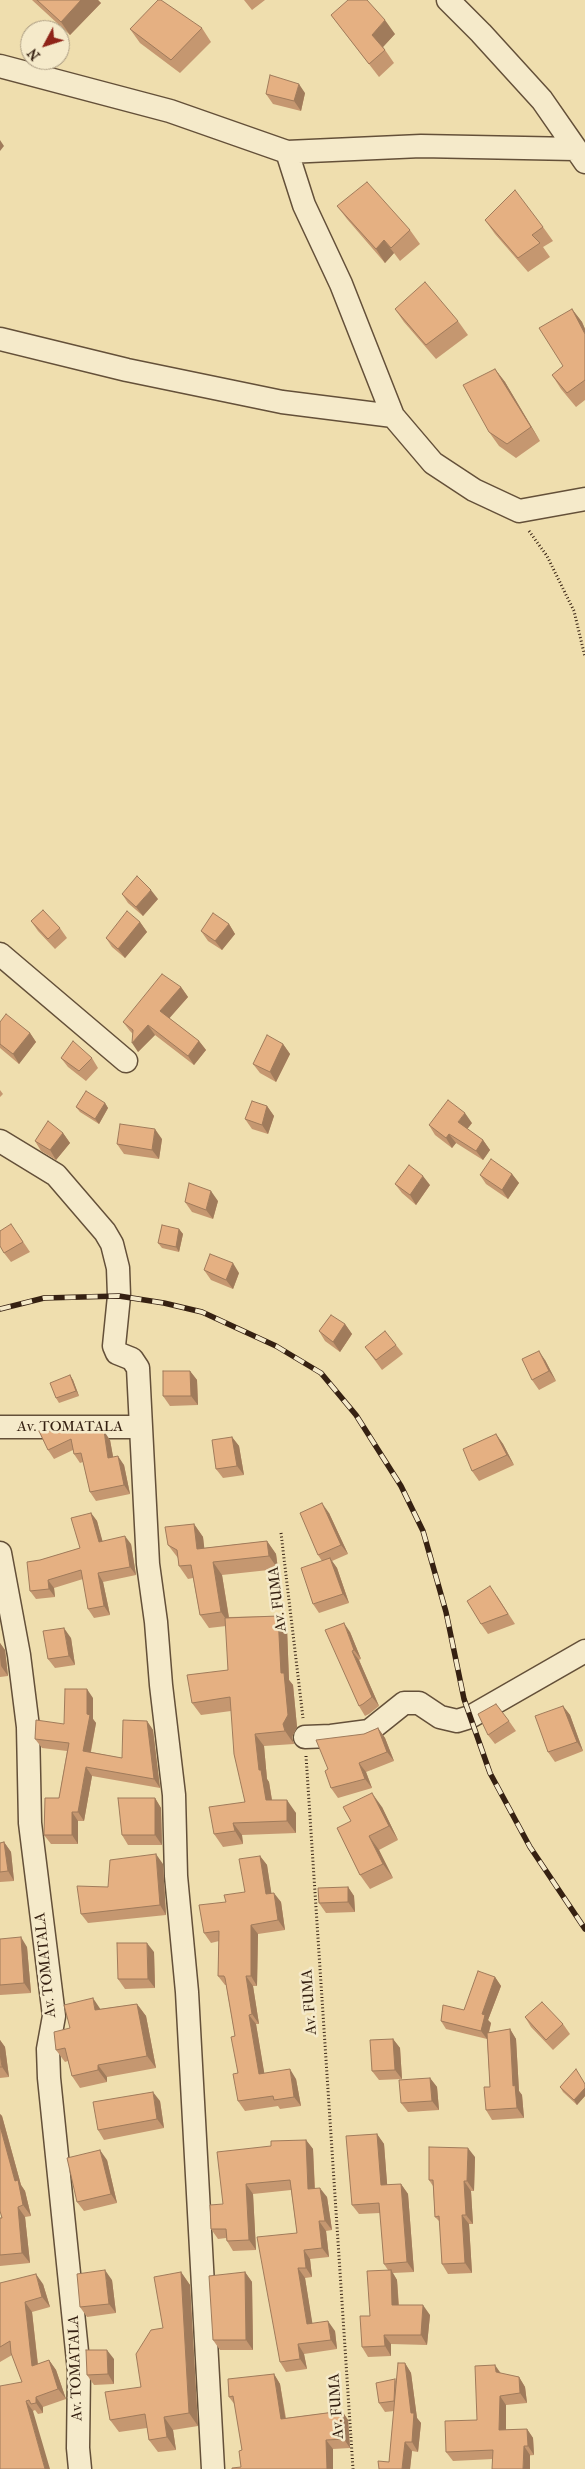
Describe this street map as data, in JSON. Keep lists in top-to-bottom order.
{
  "streets": {
    "street": ["Av. TOMATALA"],
    "path": ["Av. FUMA"]
  },
  "north": "bottom left"
}
